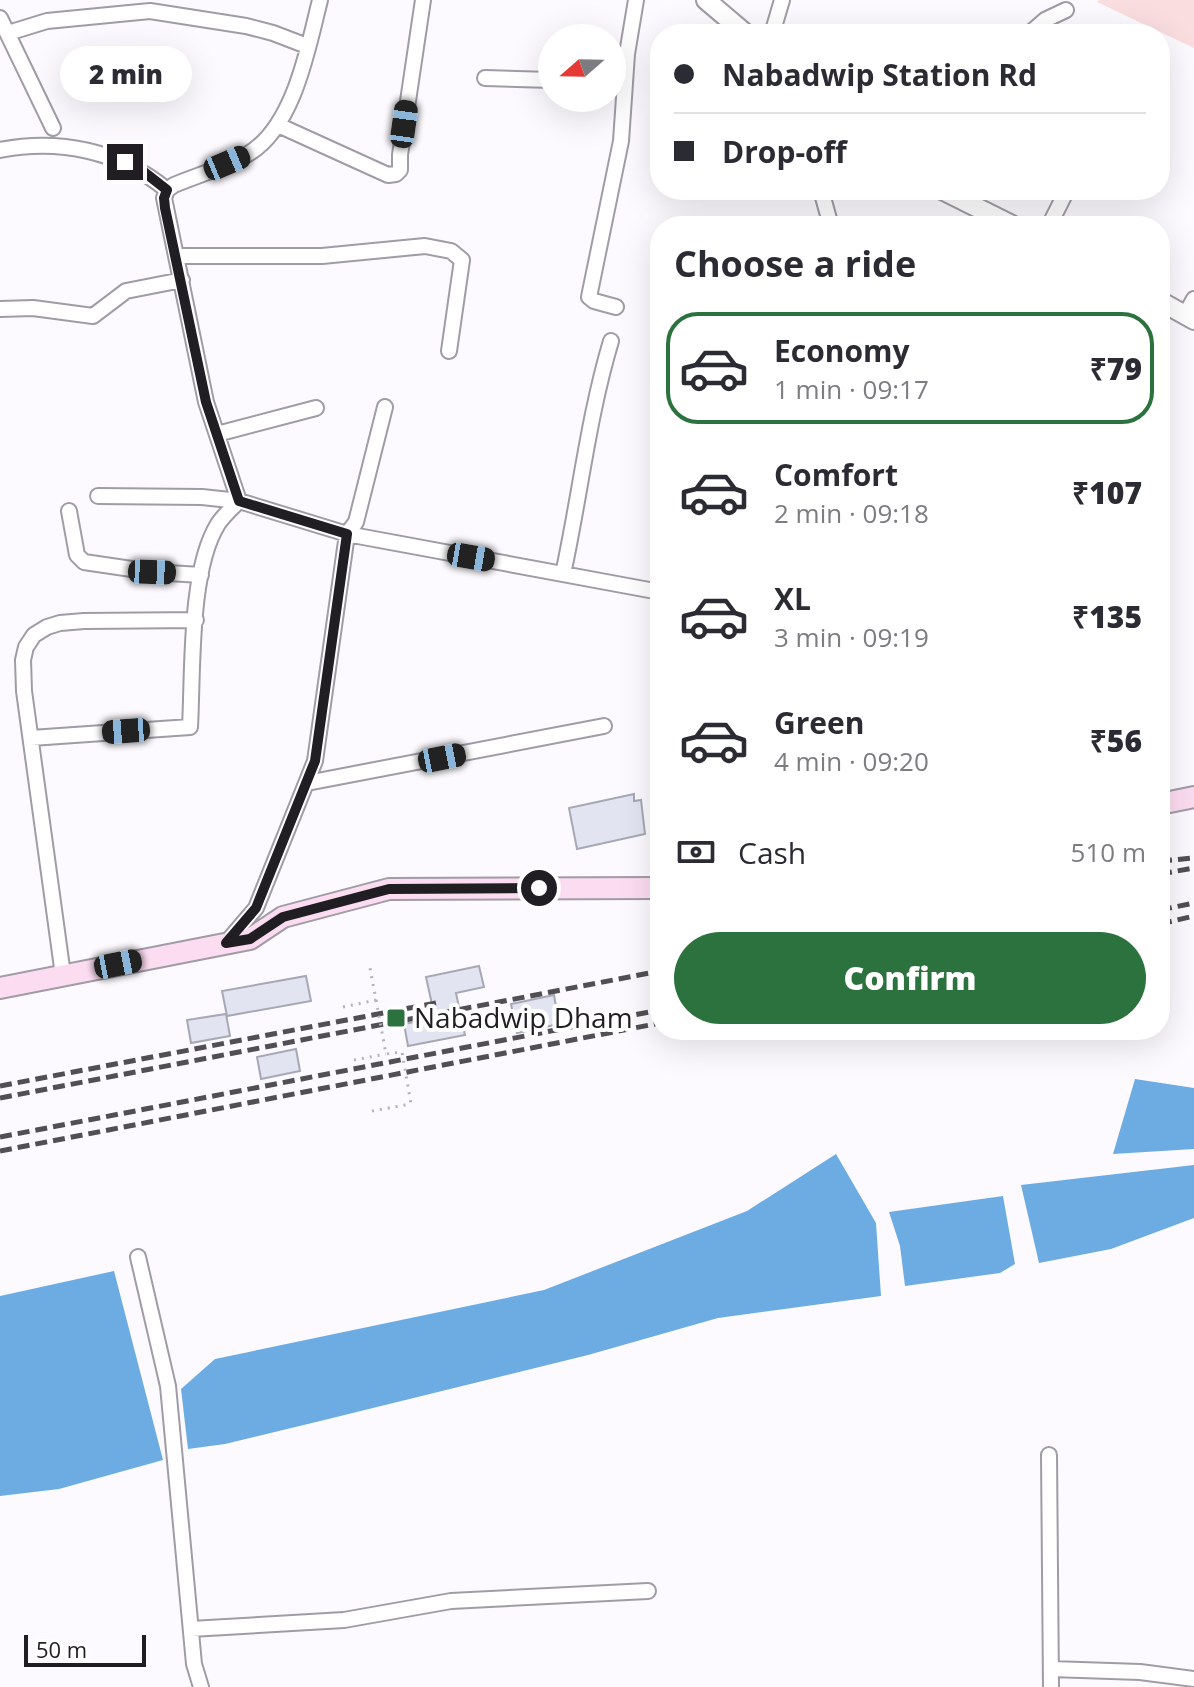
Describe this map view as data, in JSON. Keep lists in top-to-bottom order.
{
  "places": {
    "transit": ["Nabadwip Dham"]
  },
  "scale_bar": "50 m",
  "north": "left",
  "page": {
    "banner": ["Nabadwip Station Rd", "Drop-off"],
    "bubble": "2 min",
    "heading": "Choose a ride",
    "list": [
      {
        "name": "Economy",
        "note": "1 min · 09:17",
        "value": "₹79"
      },
      {
        "name": "Comfort",
        "note": "2 min · 09:18",
        "value": "₹107"
      },
      {
        "name": "XL",
        "note": "3 min · 09:19",
        "value": "₹135"
      },
      {
        "name": "Green",
        "note": "4 min · 09:20",
        "value": "₹56"
      }
    ],
    "pay": ["Cash", "510 m"],
    "buttons": "Confirm",
    "scale": "50 m"
  }
}
